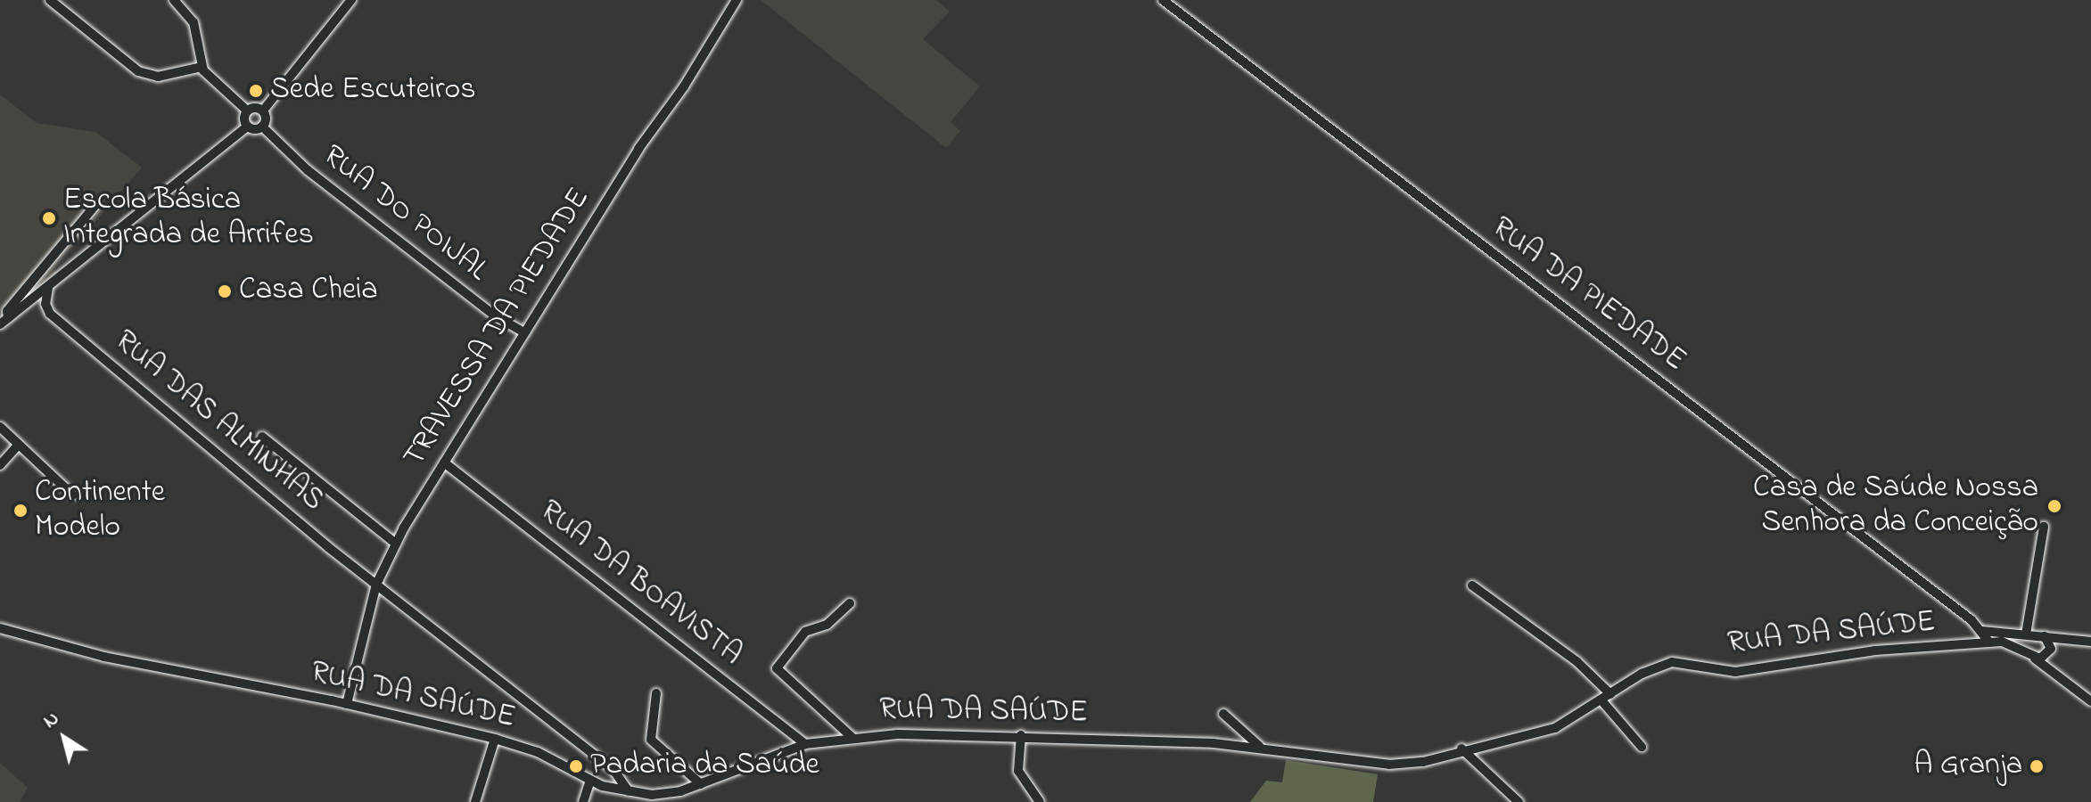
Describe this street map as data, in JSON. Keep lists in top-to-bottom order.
{
  "streets": {
    "street": [
      "RUA DO POIJAL",
      "RUA DA PIEDADE",
      "TRAVESSA DA PIEDADE",
      "RUA DAS ALMINHAS",
      "RUA DA BOAVISTA",
      "RUA DA SAÚDE"
    ]
  },
  "crossings": [
    ["RUA DO POIJAL", "TRAVESSA DA PIEDADE"],
    ["TRAVESSA DA PIEDADE", "RUA DAS ALMINHAS"],
    ["TRAVESSA DA PIEDADE", "RUA DA BOAVISTA"],
    ["TRAVESSA DA PIEDADE", "RUA DA SAÚDE"],
    ["RUA DAS ALMINHAS", "RUA DA SAÚDE"],
    ["RUA DA BOAVISTA", "RUA DA SAÚDE"]
  ],
  "places": [
    "Sede Escuteiros",
    "Escola Básica Integrada de Arrifes",
    "Casa Cheia",
    "Casa de Saúde Nossa Senhora da Conceição",
    "Continente Modelo",
    "Padaria da Saúde",
    "A Granja"
  ],
  "north": "top left"
}
